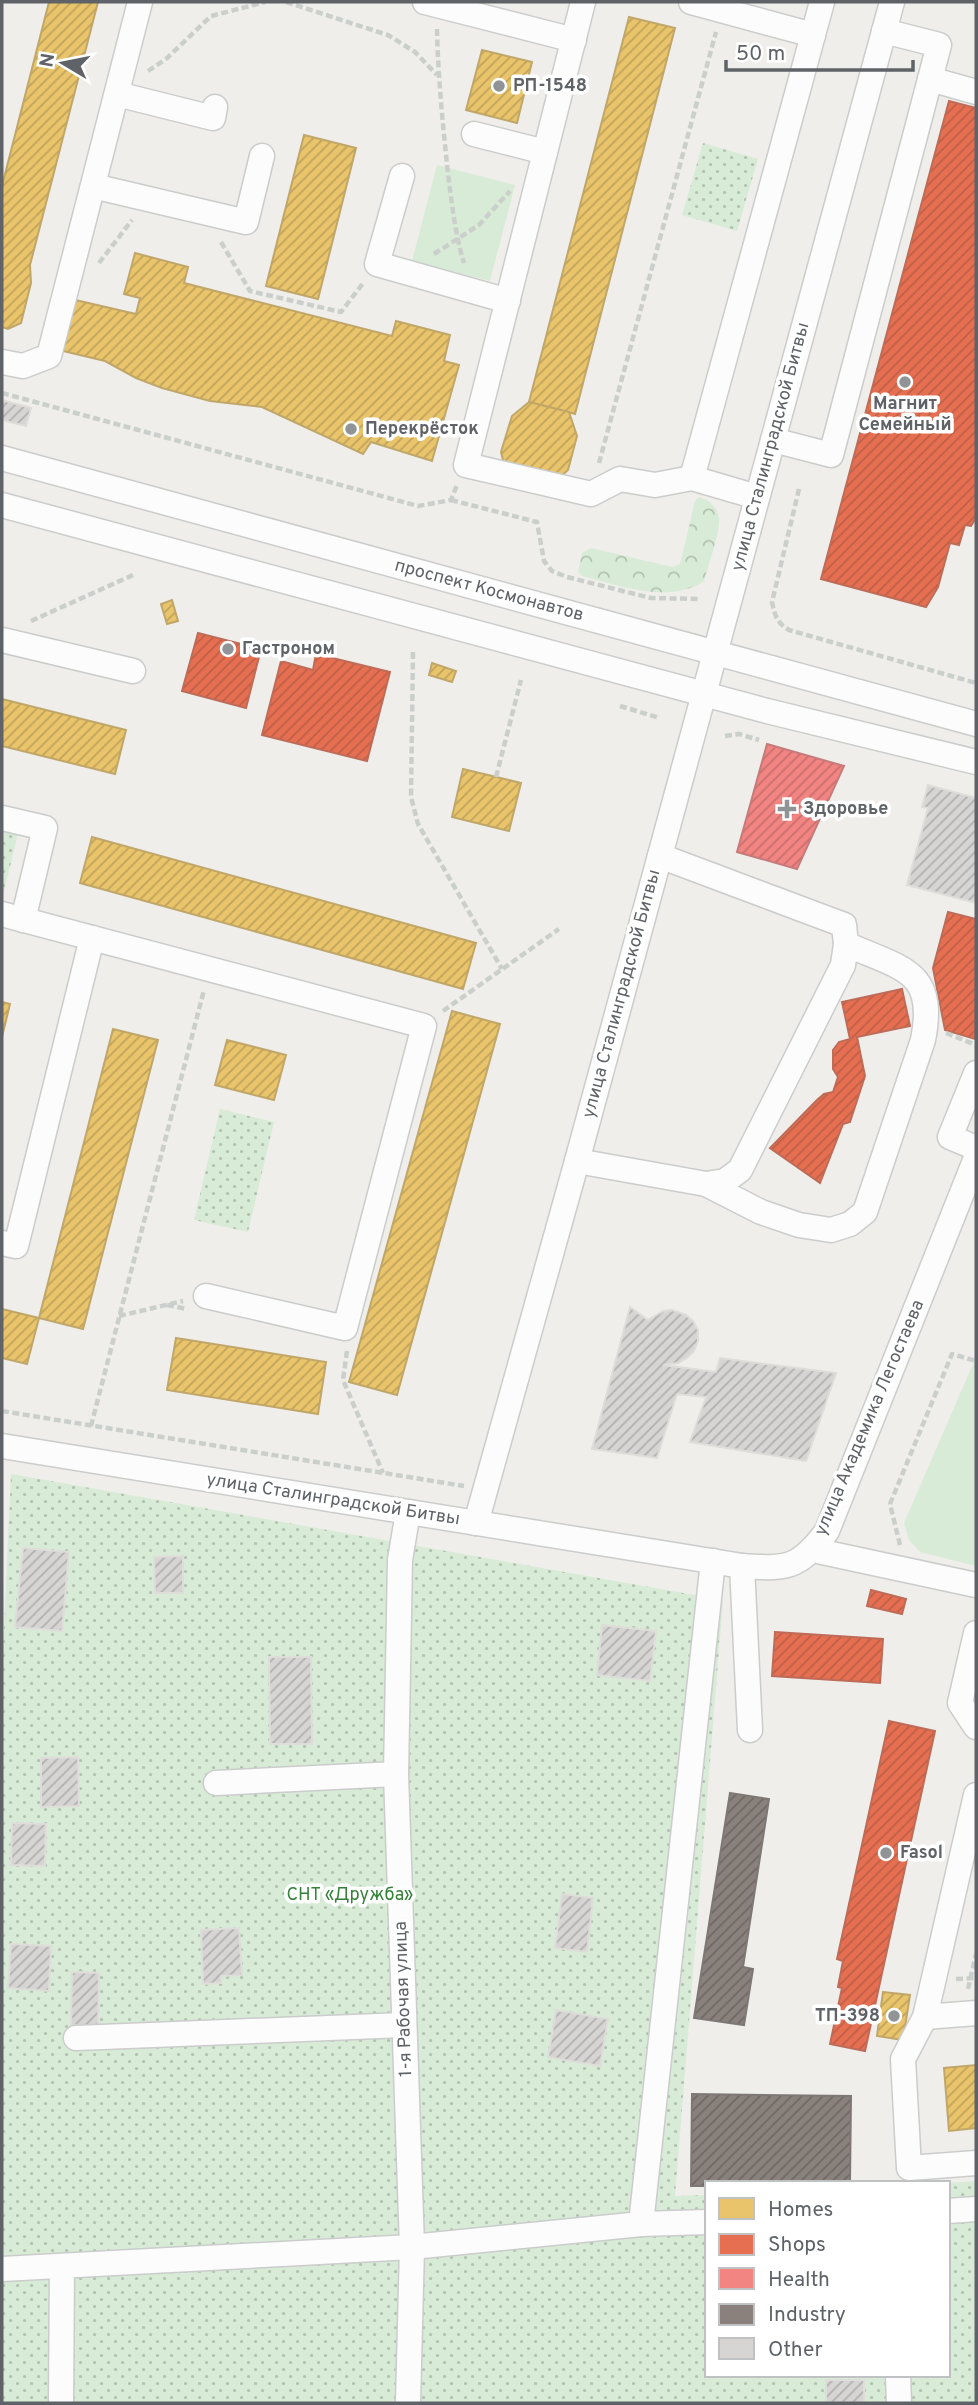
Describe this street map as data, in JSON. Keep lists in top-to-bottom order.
{
  "streets": {
    "street": [
      "улица Сталинградской Битвы",
      "проспект Космонавтов",
      "улица Академика Легостаева",
      "1-я Рабочая улица"
    ]
  },
  "crossings": [
    ["улица Сталинградской Битвы", "проспект Космонавтов"],
    ["улица Сталинградской Битвы", "улица Академика Легостаева"],
    ["улица Сталинградской Битвы", "1-я Рабочая улица"]
  ],
  "parks": ["СНТ «Дружба»"],
  "places": {
    "other": [
      "РП-1548",
      "Магнит Семейный",
      "Перекрёсток",
      "Гастроном",
      "Fasol",
      "ТП-398"
    ],
    "health": ["Здоровье"]
  },
  "legend": [
    "Homes",
    "Shops",
    "Health",
    "Industry",
    "Other"
  ],
  "scale_bar": "50 m",
  "north": "left"
}
